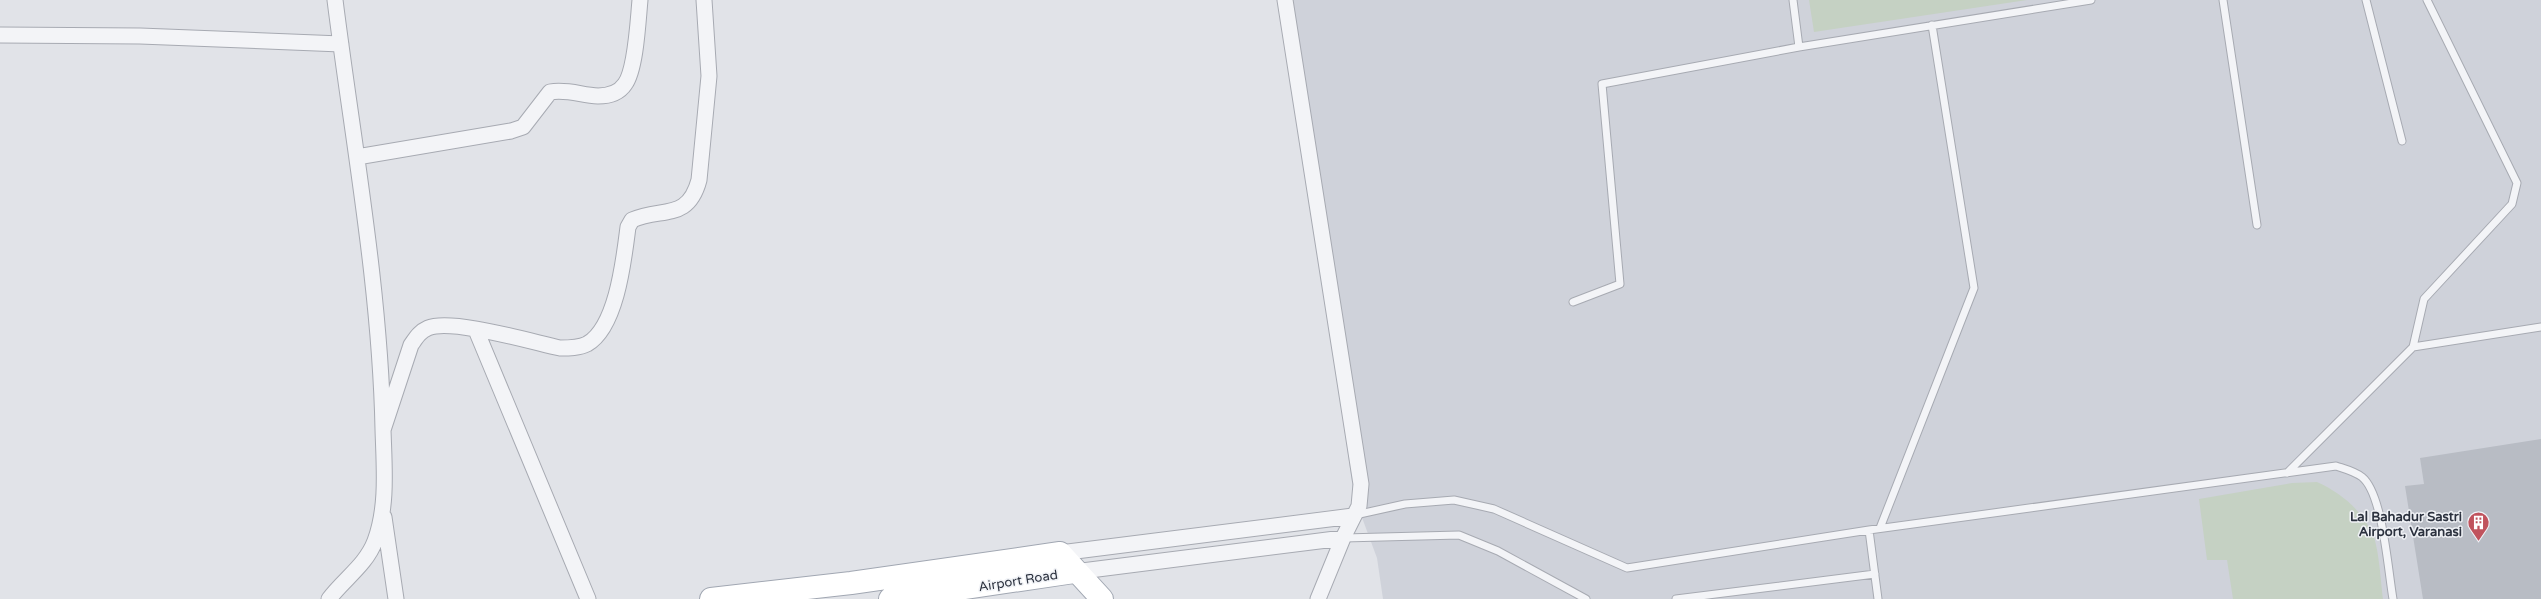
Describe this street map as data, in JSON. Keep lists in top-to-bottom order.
{
  "streets": {
    "main road": ["Airport Road"]
  },
  "places": {
    "building": ["Lal Bahadur Sastri Airport, Varanasi"]
  }
}
